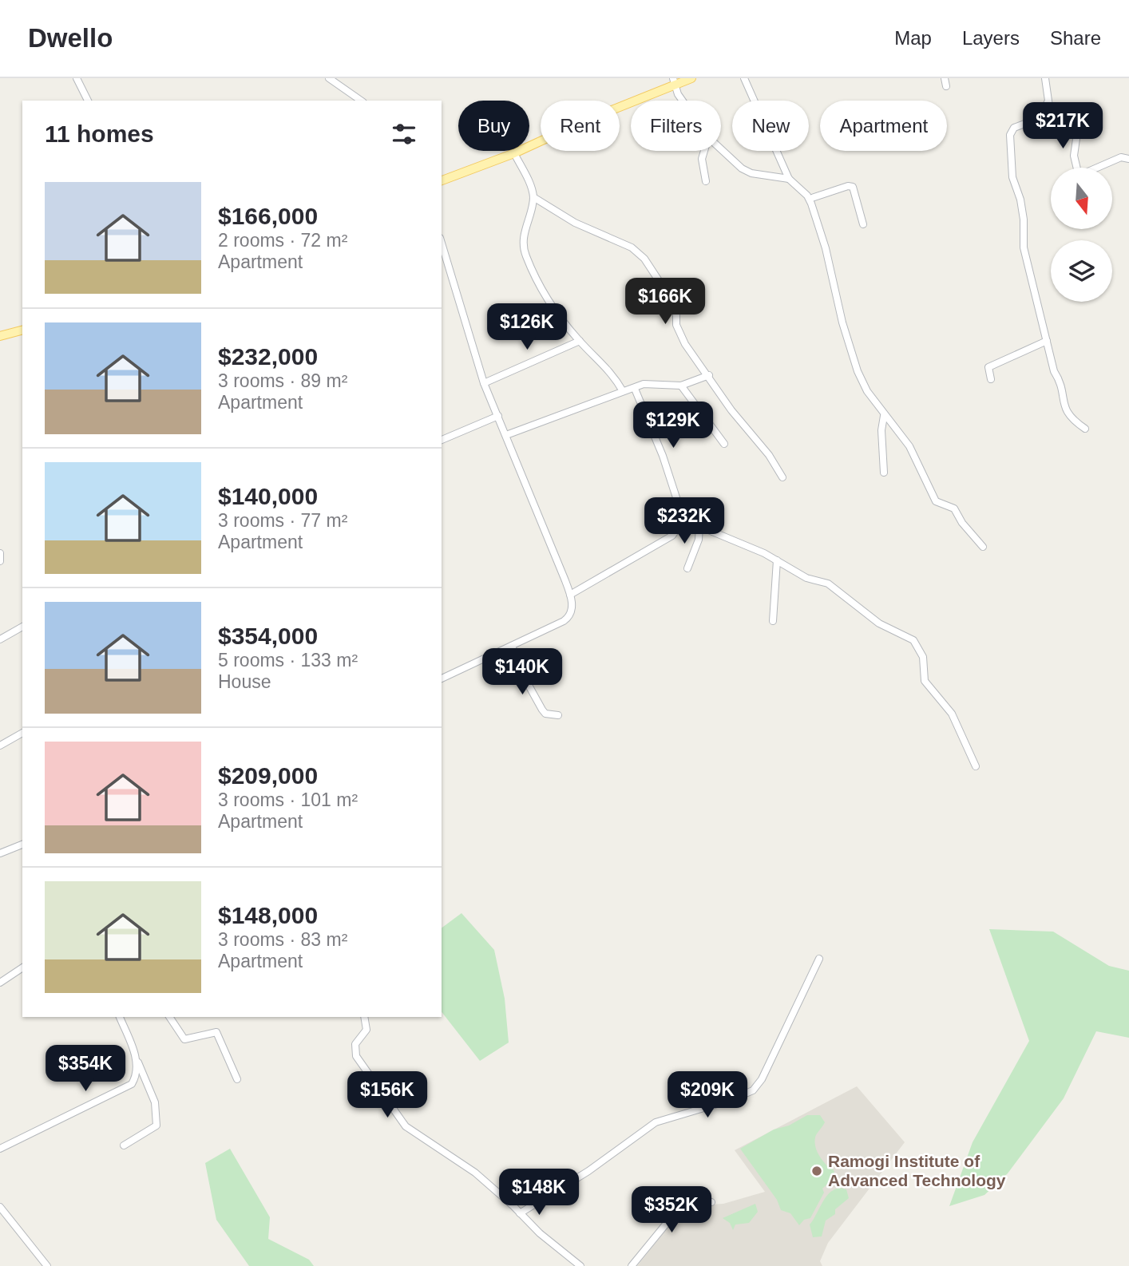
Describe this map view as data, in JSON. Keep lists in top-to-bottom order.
{
  "places": ["Ramogi Institute of Advanced Technology"],
  "north": "bottom",
  "page": {
    "header": "Dwello",
    "nav": ["Map", "Layers", "Share"],
    "chip": [
      "Buy",
      "Rent",
      "Filters",
      "New",
      "Apartment"
    ],
    "heading": "11 homes",
    "price": [
      "$217K",
      "$166K",
      "$126K",
      "$129K",
      "$232K",
      "$140K",
      "$354K",
      "$156K",
      "$209K",
      "$148K",
      "$352K"
    ],
    "list": [
      {
        "name": "$166,000",
        "note": "2 rooms · 72 m² · Apartment"
      },
      {
        "name": "$232,000",
        "note": "3 rooms · 89 m² · Apartment"
      },
      {
        "name": "$140,000",
        "note": "3 rooms · 77 m² · Apartment"
      },
      {
        "name": "$354,000",
        "note": "5 rooms · 133 m² · House"
      },
      {
        "name": "$209,000",
        "note": "3 rooms · 101 m² · Apartment"
      },
      {
        "name": "$148,000",
        "note": "3 rooms · 83 m² · Apartment"
      }
    ]
  }
}
